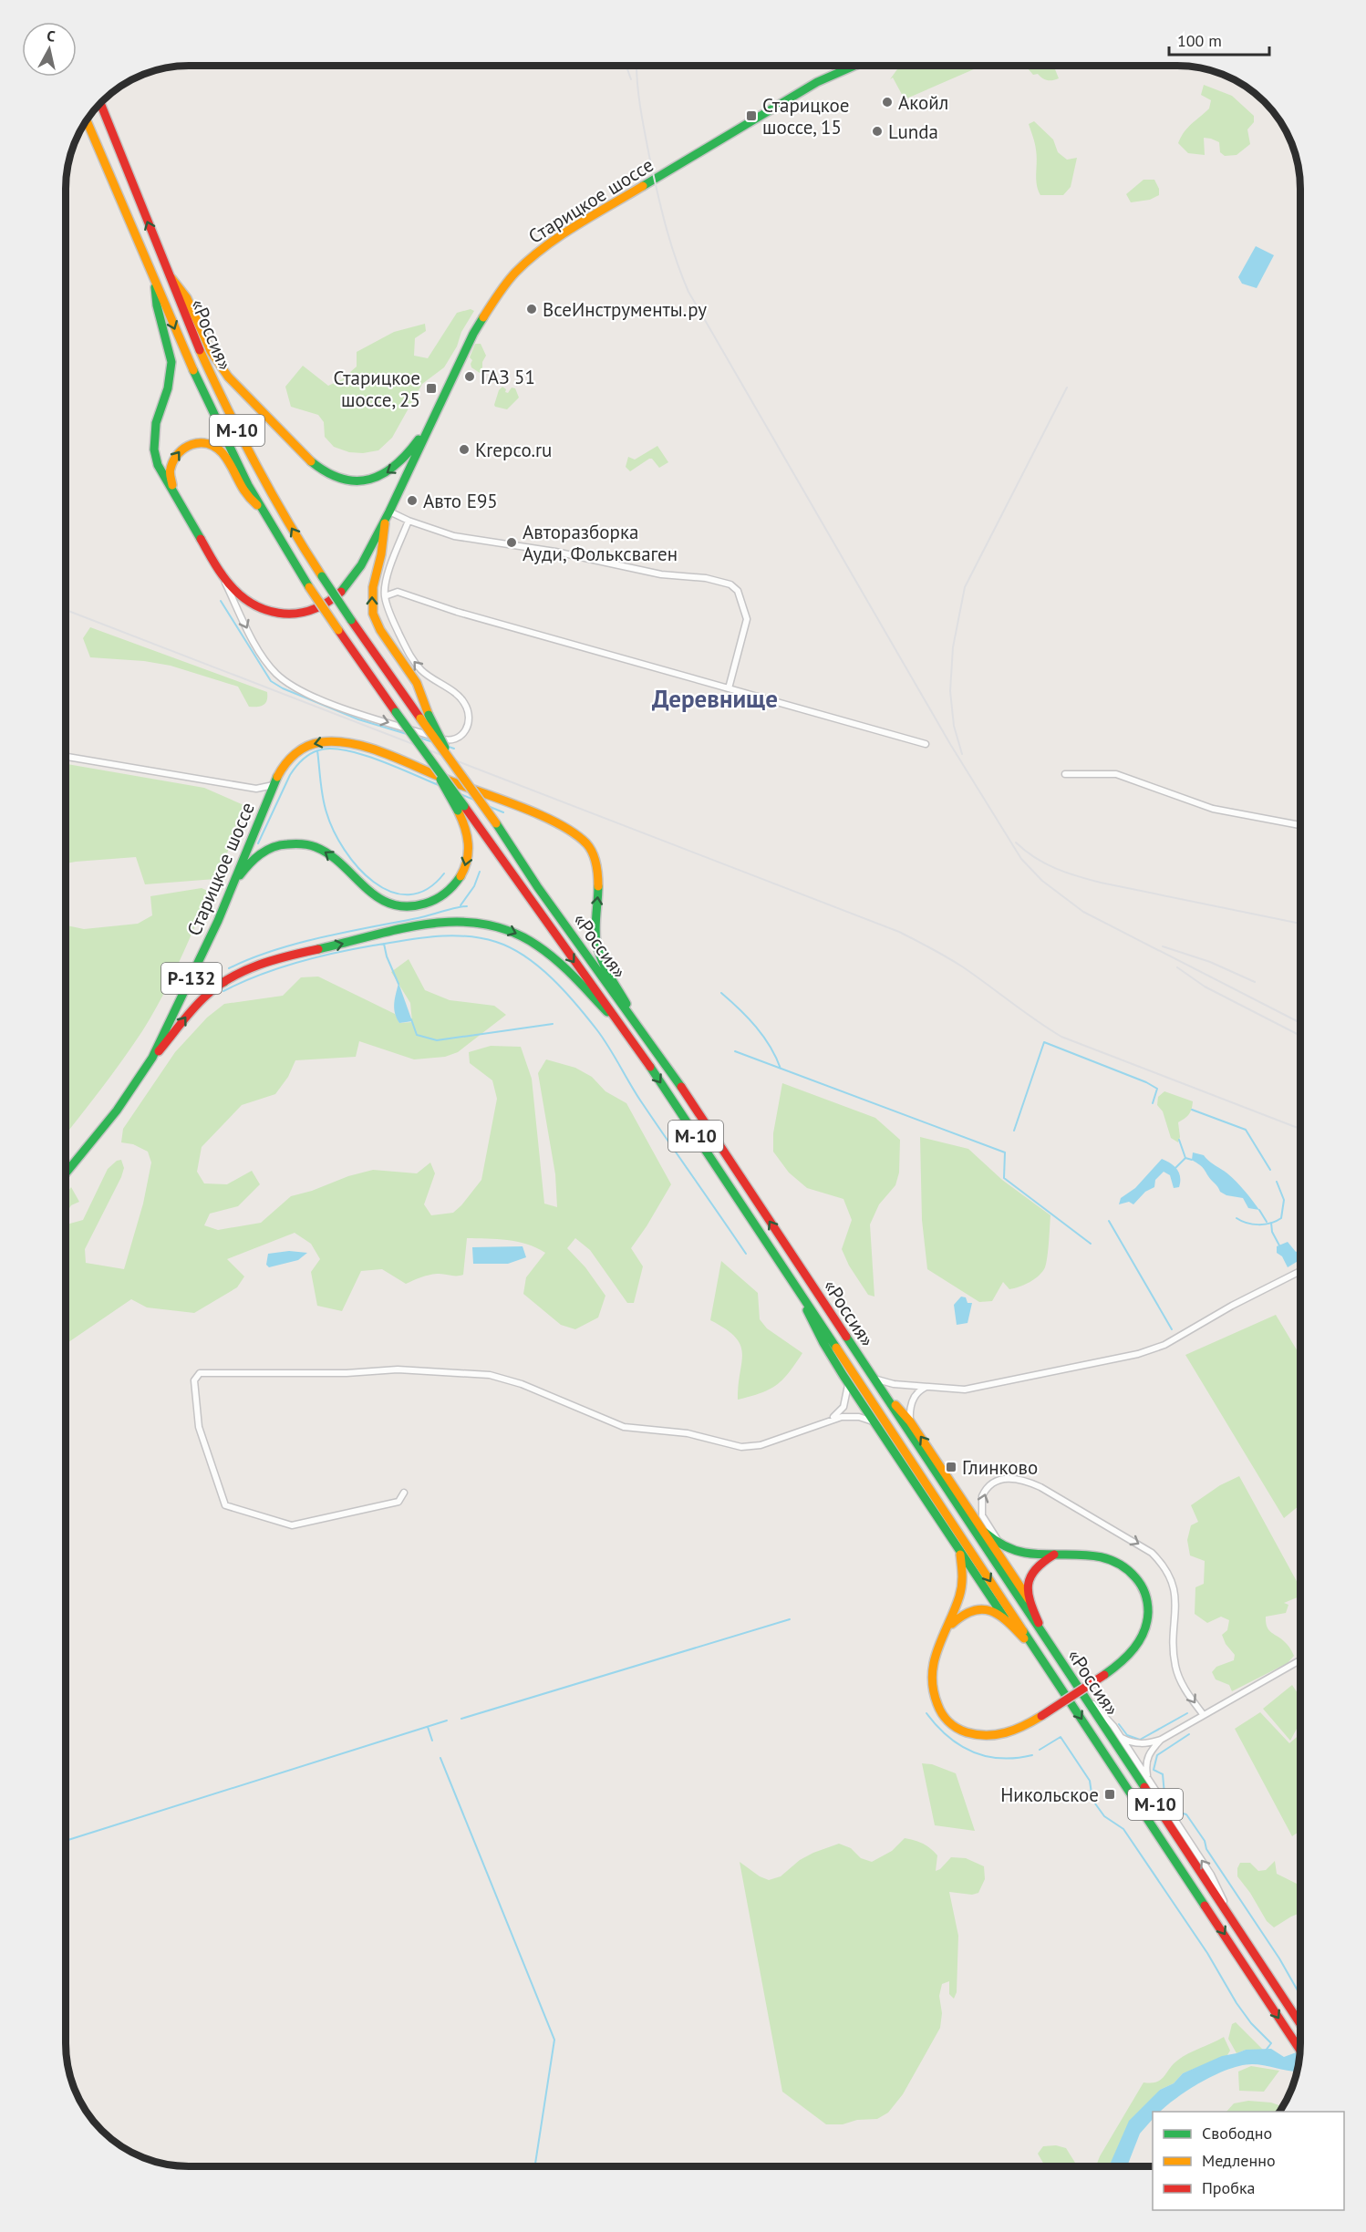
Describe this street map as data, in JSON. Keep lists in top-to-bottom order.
{
  "streets": {
    "main road": [
      "Старицкое шоссе",
      "«Россия»",
      "М-10",
      "Р-132"
    ]
  },
  "crossings": [
    ["Старицкое шоссе", "«Россия»"]
  ],
  "districts": ["Деревнище"],
  "places": {
    "other": [
      "Акойл",
      "Lunda",
      "ВсеИнструменты.ру",
      "ГАЗ 51",
      "Krepco.ru",
      "Авто E95",
      "Авторазборка Ауди, Фольксваген"
    ],
    "transit": [
      "Старицкое шоссе, 15",
      "Старицкое шоссе, 25",
      "Глинково",
      "Никольское"
    ]
  },
  "legend": ["Свободно", "Медленно", "Пробка"],
  "scale_bar": "100 m",
  "north": "top"
}
